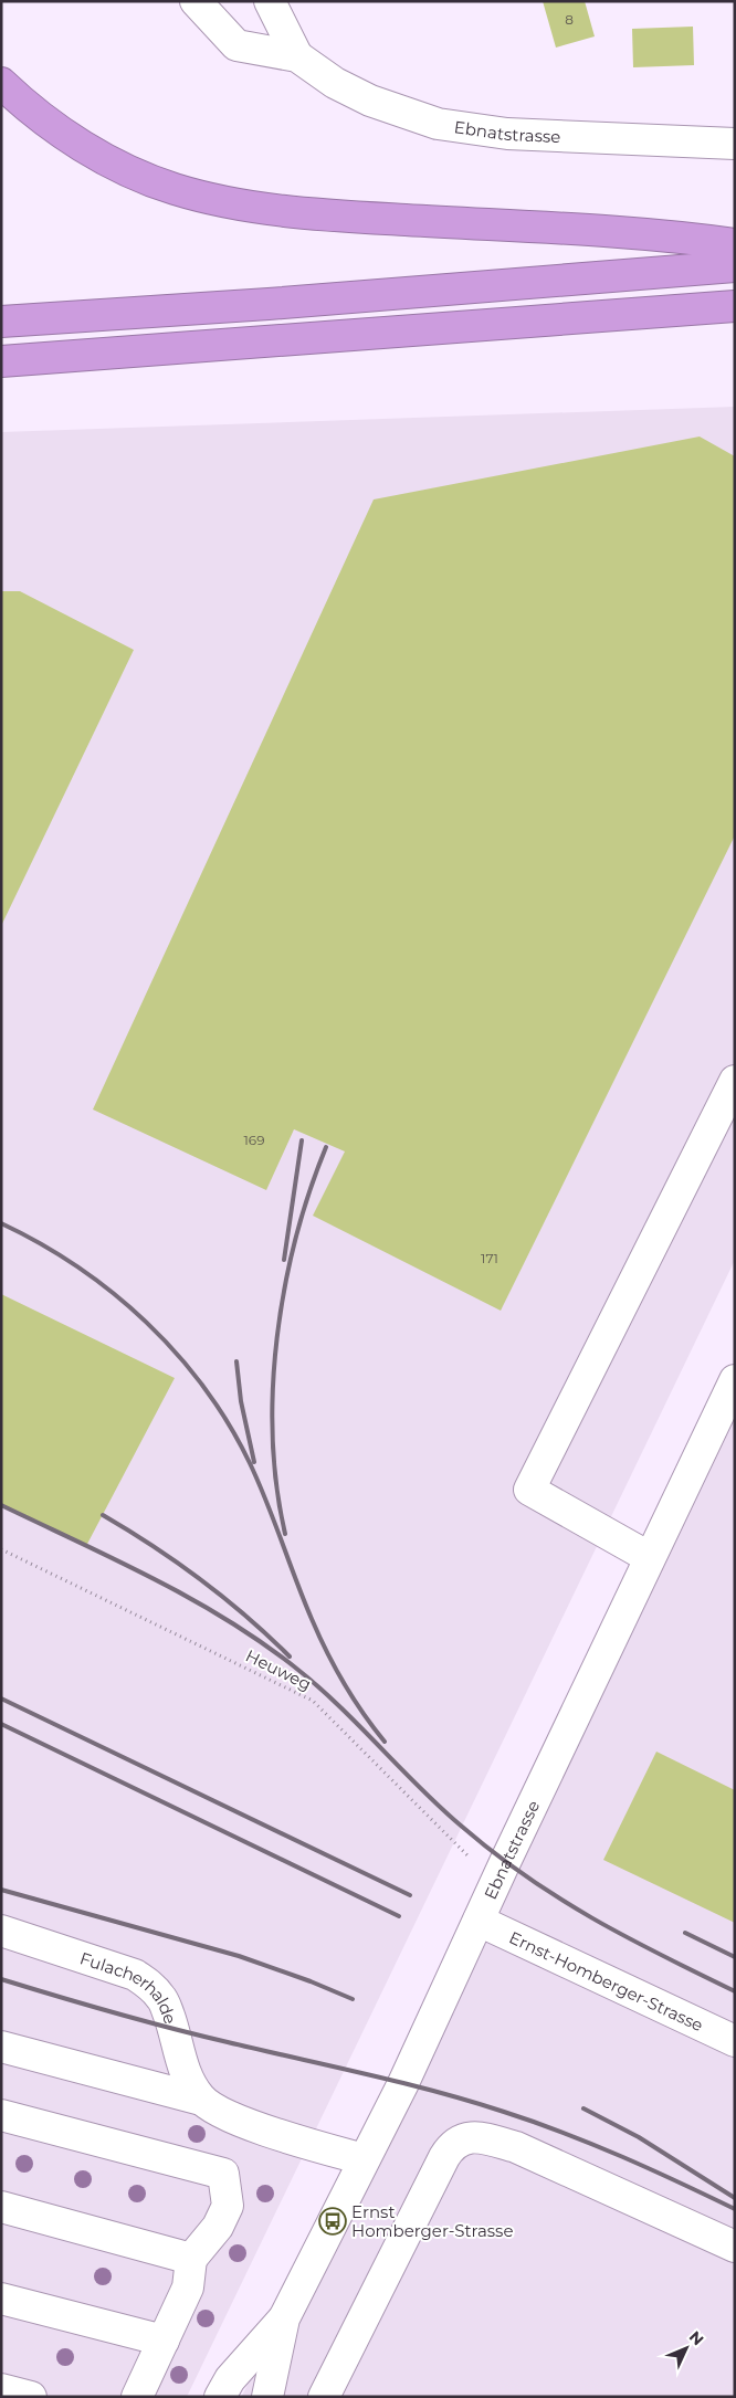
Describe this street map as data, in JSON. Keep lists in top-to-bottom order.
{
  "streets": {
    "street": ["Ebnatstrasse", "Ernst-Homberger-Strasse", "Fulacherhalde"],
    "path": ["Heuweg"]
  },
  "crossings": [
    ["Ebnatstrasse", "Heuweg"],
    ["Ebnatstrasse", "Ernst-Homberger-Strasse"],
    ["Ebnatstrasse", "Fulacherhalde"]
  ],
  "places": {
    "bus stop": ["Ernst Homberger-Strasse"]
  },
  "house_numbers": ["8", "169", "171"],
  "north": "top right"
}
